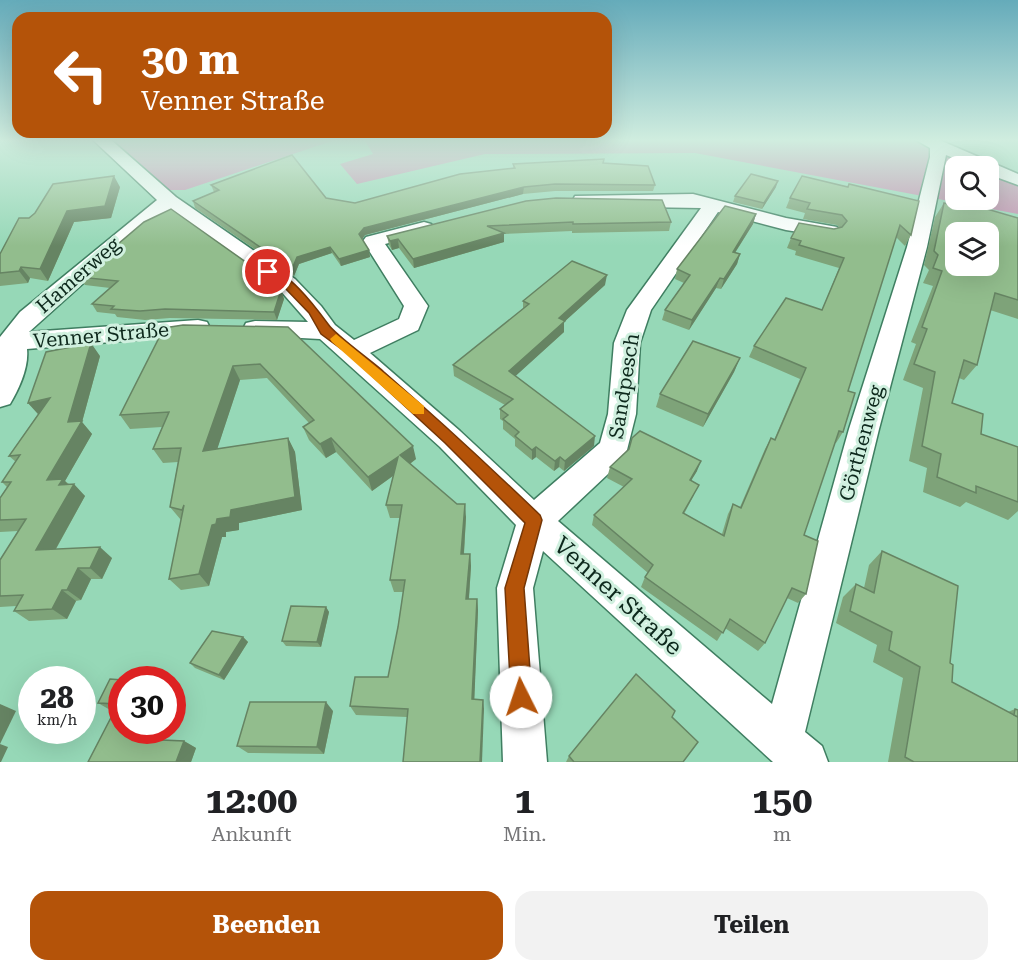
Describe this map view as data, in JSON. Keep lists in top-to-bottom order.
{
  "streets": {
    "street": [
      "Hamerweg",
      "Venner Straße",
      "Sandpesch",
      "Görthenweg"
    ]
  },
  "crossings": [
    ["Hamerweg", "Venner Straße"],
    ["Venner Straße", "Sandpesch"],
    ["Venner Straße", "Görthenweg"]
  ],
  "page": {
    "turn": ["30 m", "Venner Straße"],
    "speed": "28 km/h",
    "limit": "30",
    "eta": [
      "12:00",
      "Ankunft",
      "1",
      "Min.",
      "150",
      "m"
    ],
    "buttons": ["Beenden", "Teilen"]
  }
}
